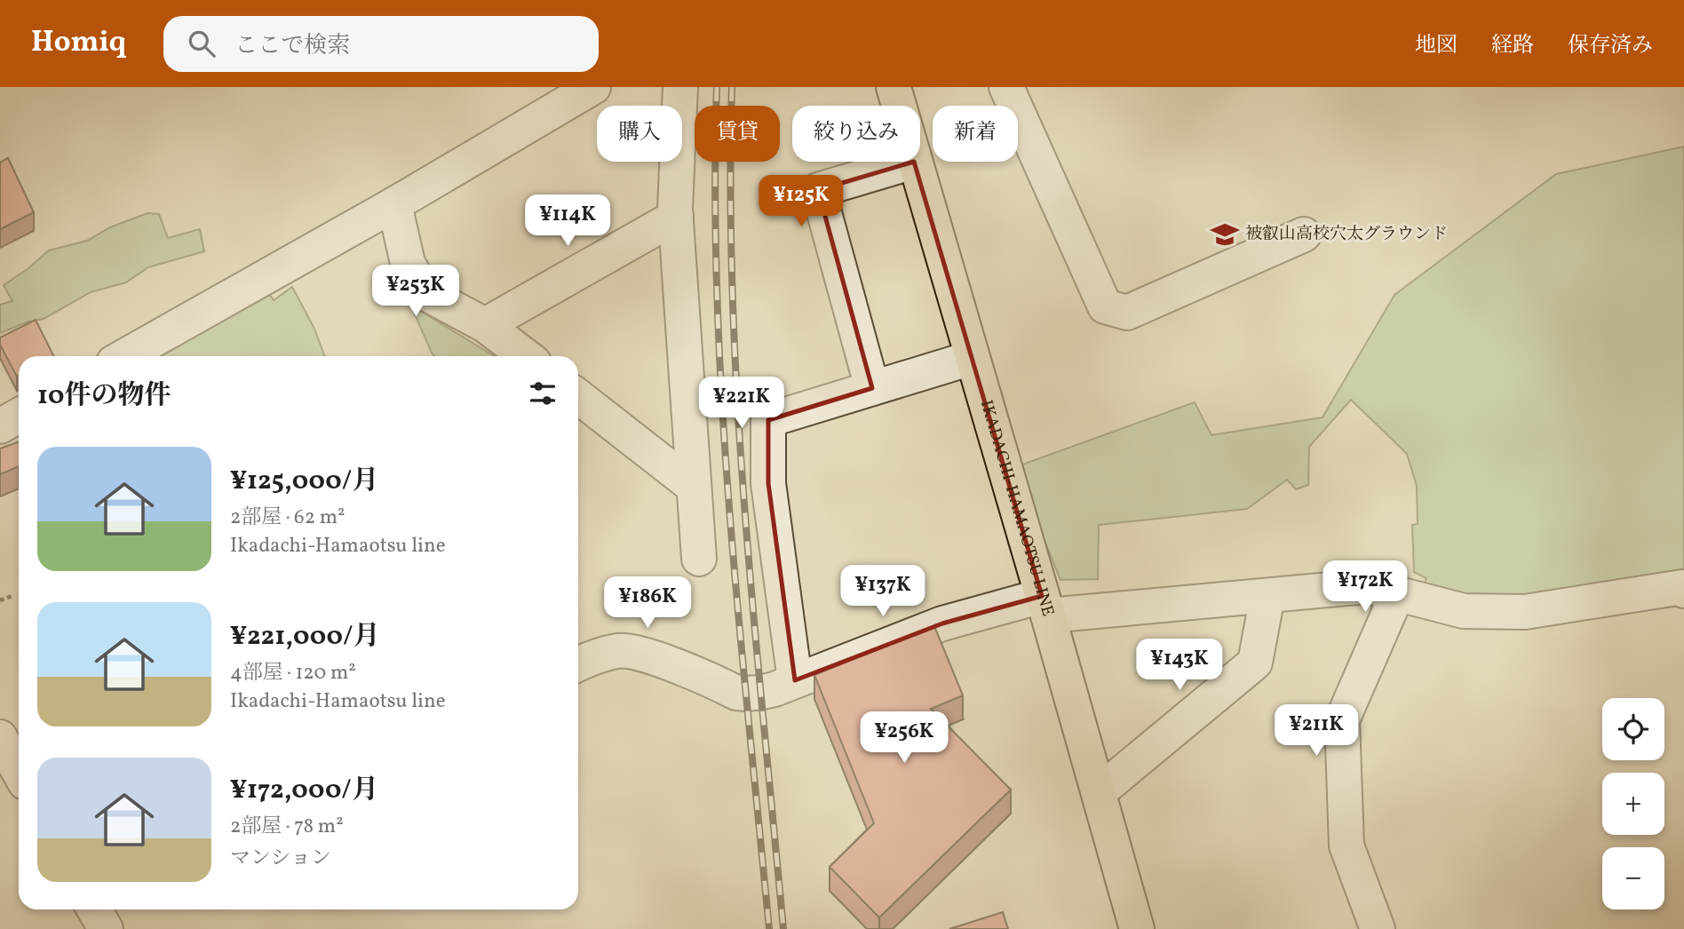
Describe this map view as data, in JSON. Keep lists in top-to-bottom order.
{
  "streets": {
    "main road": ["IKADACHI-HAMAOTSU LINE"]
  },
  "places": {
    "school or university": ["被叡山高校穴太グラウンド"]
  },
  "page": {
    "header": "Homiq",
    "search": "ここで検索",
    "nav": ["地図", "経路", "保存済み"],
    "chip": [
      "購入",
      "賃貸",
      "絞り込み",
      "新着"
    ],
    "price": [
      "¥125K",
      "¥114K",
      "¥253K",
      "¥221K",
      "¥172K",
      "¥137K",
      "¥186K",
      "¥143K",
      "¥211K",
      "¥256K"
    ],
    "heading": "10件の物件",
    "list": [
      {
        "name": "¥125,000/月",
        "note": "2部屋 · 62 m² · Ikadachi-Hamaotsu line"
      },
      {
        "name": "¥221,000/月",
        "note": "4部屋 · 120 m² · Ikadachi-Hamaotsu line"
      },
      {
        "name": "¥172,000/月",
        "note": "2部屋 · 78 m² · マンション"
      }
    ],
    "map_buttons": ["+", "−"]
  }
}
